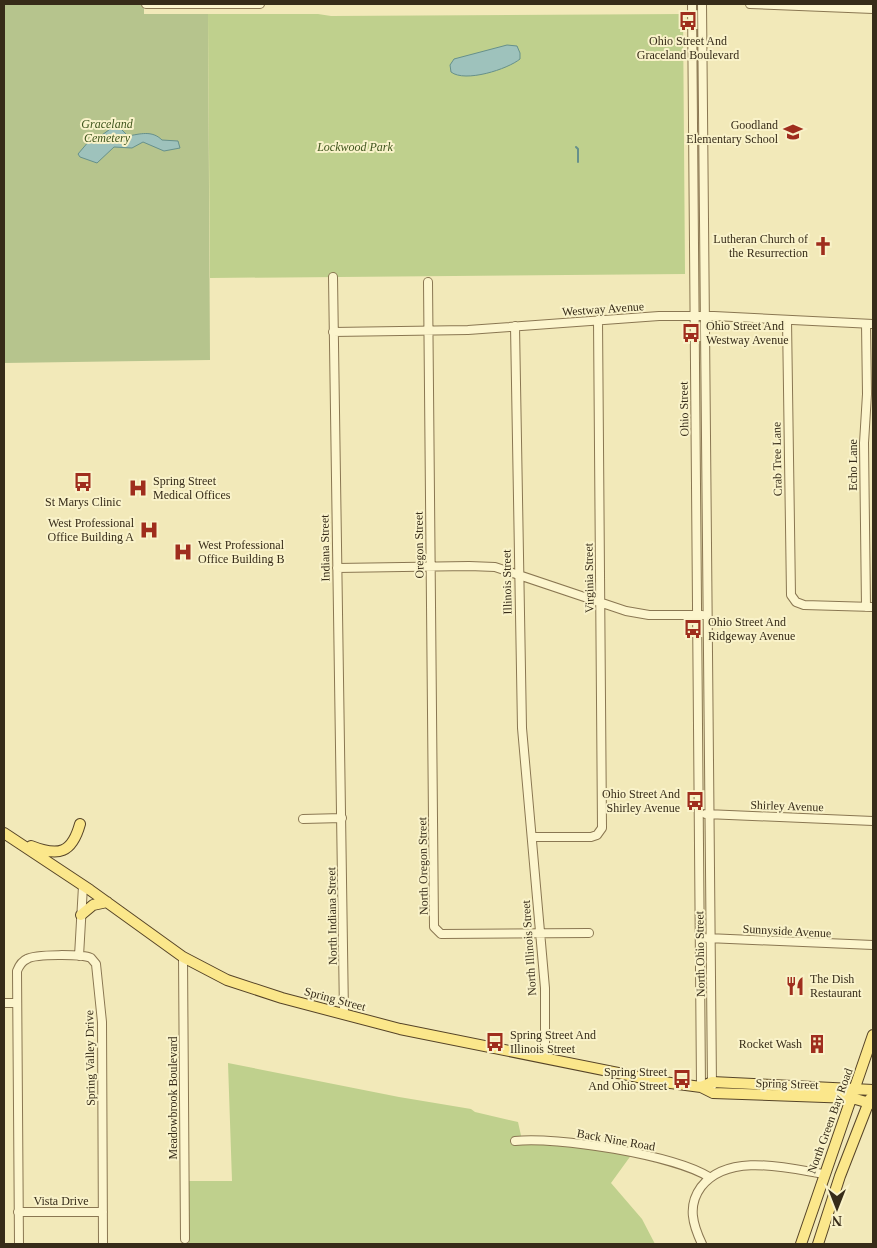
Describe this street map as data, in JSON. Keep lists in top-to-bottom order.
{
  "streets": {
    "main road": ["Spring Street", "North Green Bay Road"],
    "street": [
      "Westway Avenue",
      "Ohio Street",
      "Crab Tree Lane",
      "Echo Lane",
      "Oregon Street",
      "Indiana Street",
      "Virginia Street",
      "Illinois Street",
      "Shirley Avenue",
      "North Oregon Street",
      "North Indiana Street",
      "Sunnyside Avenue",
      "North Illinois Street",
      "North Ohio Street",
      "Spring Valley Drive",
      "Meadowbrook Boulevard",
      "Back Nine Road",
      "Vista Drive"
    ]
  },
  "crossings": [
    ["Westway Avenue", "Ohio Street"],
    ["Westway Avenue", "Crab Tree Lane"],
    ["Westway Avenue", "Echo Lane"],
    ["Westway Avenue", "Oregon Street"],
    ["Westway Avenue", "Indiana Street"],
    ["Westway Avenue", "Virginia Street"],
    ["Westway Avenue", "Illinois Street"],
    ["Ohio Street", "Shirley Avenue"],
    ["Ohio Street", "North Ohio Street"],
    ["Crab Tree Lane", "Echo Lane"],
    ["Oregon Street", "North Oregon Street"],
    ["Indiana Street", "North Indiana Street"],
    ["Virginia Street", "Illinois Street"],
    ["Virginia Street", "North Illinois Street"],
    ["Illinois Street", "North Illinois Street"],
    ["Shirley Avenue", "North Ohio Street"],
    ["North Oregon Street", "North Illinois Street"],
    ["North Indiana Street", "Spring Street"],
    ["Sunnyside Avenue", "North Ohio Street"],
    ["North Illinois Street", "Spring Street"],
    ["North Ohio Street", "Spring Street"],
    ["Spring Street", "Meadowbrook Boulevard"],
    ["Spring Street", "North Green Bay Road"],
    ["Spring Valley Drive", "Vista Drive"]
  ],
  "parks": ["Graceland Cemetery", "Lockwood Park"],
  "places": {
    "bus stop": [
      "Ohio Street And Graceland Boulevard",
      "Ohio Street And Westway Avenue",
      "St Marys Clinic",
      "Ohio Street And Ridgeway Avenue",
      "Ohio Street And Shirley Avenue",
      "Spring Street And Illinois Street",
      "Spring Street And Ohio Street"
    ],
    "school or university": ["Goodland Elementary School"],
    "church": ["Lutheran Church of the Resurrection"],
    "hospital": ["Spring Street Medical Offices", "West Professional Office Building A", "West Professional Office Building B"],
    "restaurant": ["The Dish Restaurant"],
    "building": ["Rocket Wash"]
  },
  "north": "bottom"
}
